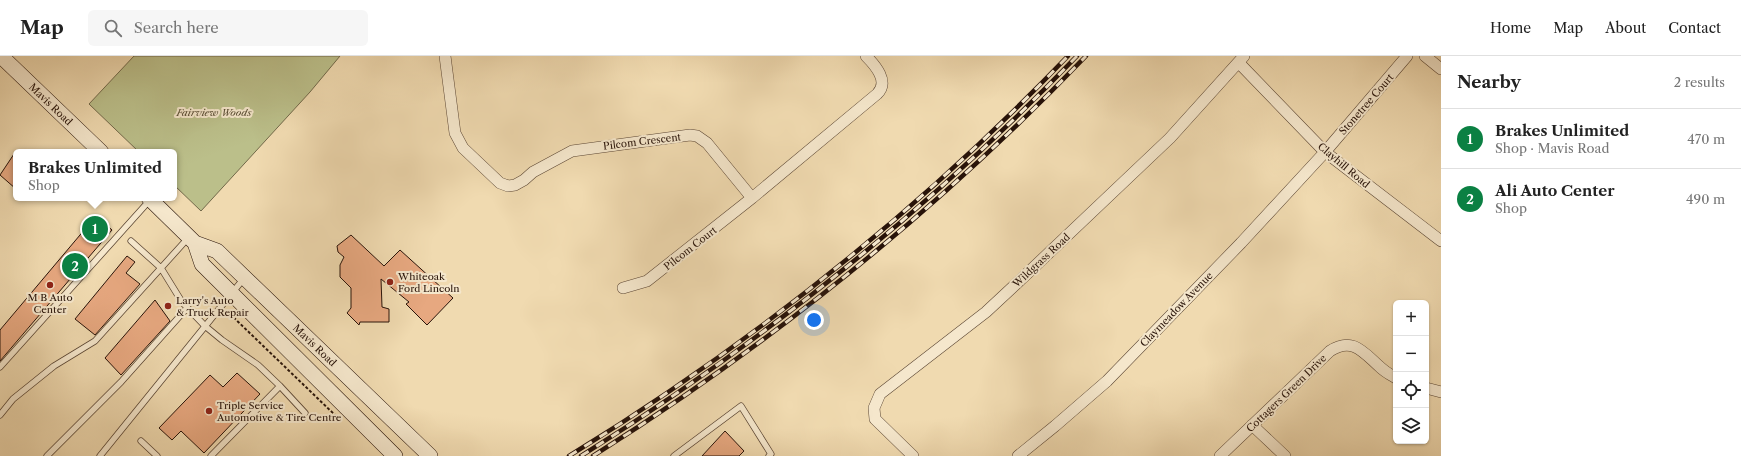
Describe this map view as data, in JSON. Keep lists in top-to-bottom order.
{
  "streets": {
    "main road": ["Mavis Road"],
    "street": [
      "Stonetree Court",
      "Pilcom Crescent",
      "Clayhill Road",
      "Pilcom Court",
      "Wildgrass Road",
      "Claymeadow Avenue",
      "Cottagers Green Drive"
    ]
  },
  "crossings": [
    ["Stonetree Court", "Clayhill Road"],
    ["Stonetree Court", "Claymeadow Avenue"],
    ["Pilcom Crescent", "Pilcom Court"],
    ["Clayhill Road", "Wildgrass Road"],
    ["Clayhill Road", "Claymeadow Avenue"]
  ],
  "parks": ["Fairview Woods"],
  "places": [
    "Whiteoak Ford Lincoln",
    "M B Auto Center",
    "Larry's Auto & Truck Repair",
    "Triple Service Automotive & Tire Centre"
  ],
  "page": {
    "header": "Map",
    "search": "Search here",
    "nav": [
      "Home",
      "Map",
      "About",
      "Contact"
    ],
    "heading": ["Nearby", "2 results"],
    "list": [
      {
        "mark": "1",
        "name": "Brakes Unlimited",
        "note": "Shop · Mavis Road",
        "value": "470 m"
      },
      {
        "mark": "2",
        "name": "Ali Auto Center",
        "note": "Shop",
        "value": "490 m"
      }
    ],
    "popup": ["Brakes Unlimited", "Shop"],
    "pins": ["1", "2"],
    "map_buttons": ["+", "−"]
  }
}
